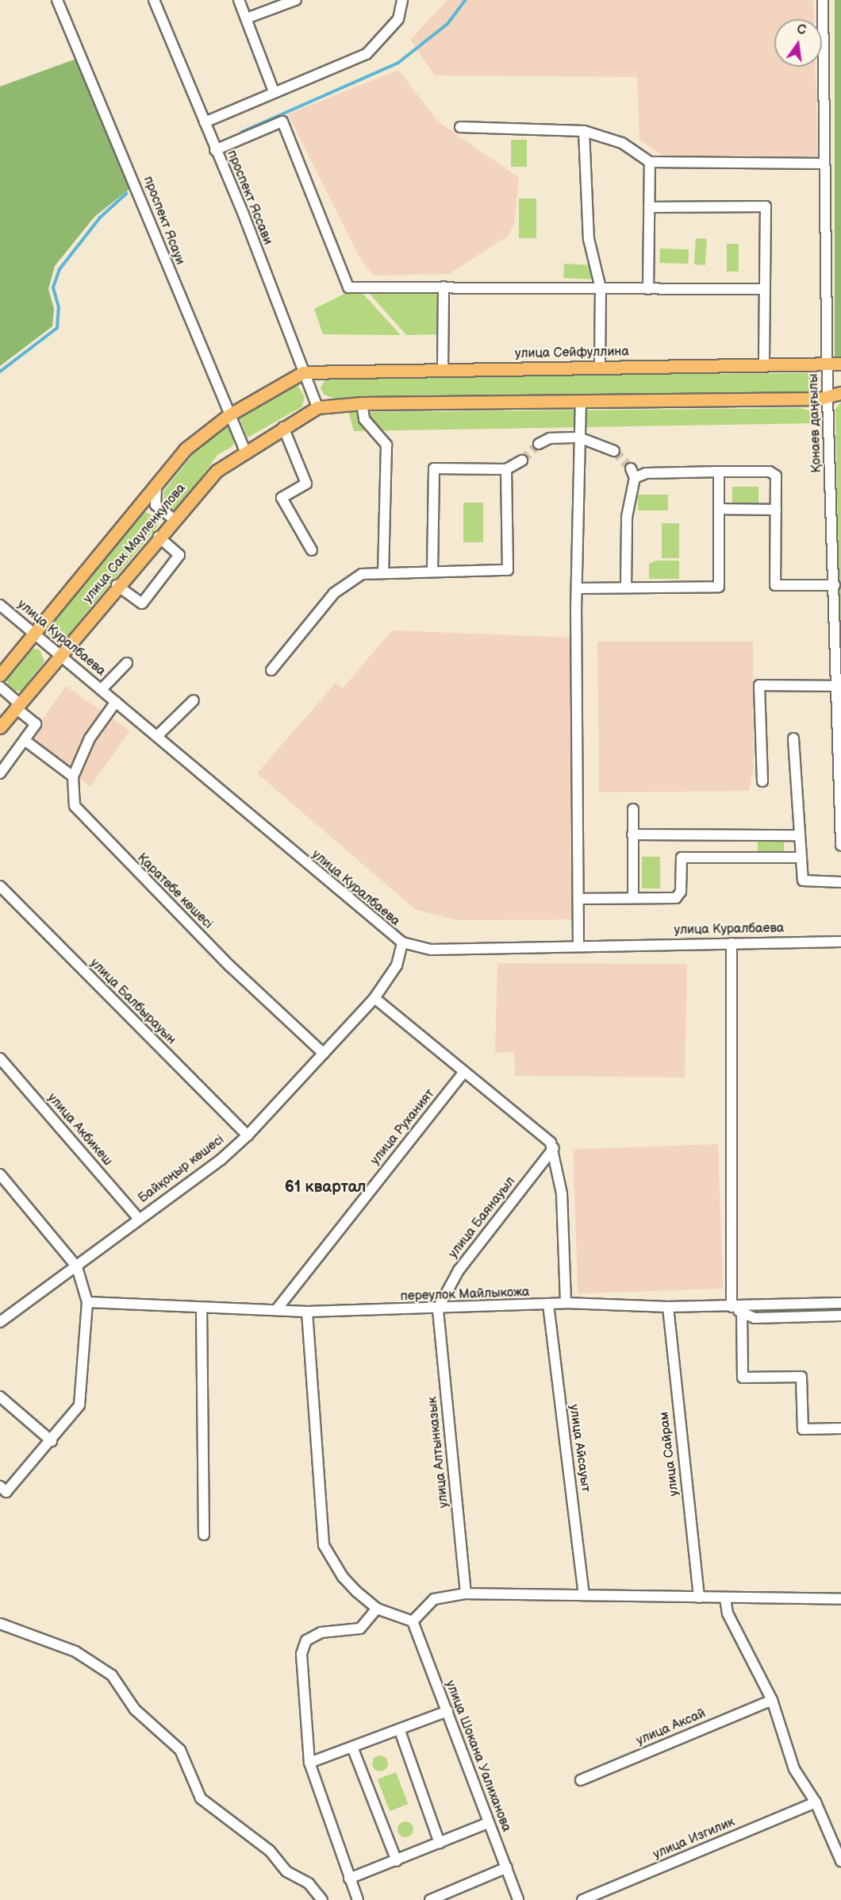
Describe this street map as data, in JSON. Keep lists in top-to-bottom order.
{
  "streets": {
    "main road": ["улица Сейфуллина", "улица Сак Мауленкулова"],
    "street": [
      "проспект Яссави",
      "проспект Ясауи",
      "Қонаев даңғылы",
      "улица Куралбаева",
      "Қаратөбе көшесі",
      "улица Балбырауын",
      "улица Руханият",
      "улица Акбикеш",
      "Байқоңыр көшесі",
      "улица Баянауыл",
      "переулок Майлыкожа",
      "улица Айсауыт",
      "улица Алтынказык",
      "улица Сайрам",
      "улица Аксай",
      "улица Шокана Уалиханова",
      "улица Изгилик"
    ]
  },
  "crossings": [
    ["проспект Яссави", "улица Сейфуллина"],
    ["проспект Яссави", "улица Сак Мауленкулова"],
    ["проспект Ясауи", "улица Сак Мауленкулова"],
    ["улица Сейфуллина", "Қонаев даңғылы"],
    ["улица Сейфуллина", "улица Сак Мауленкулова"],
    ["улица Сак Мауленкулова", "улица Куралбаева"],
    ["улица Куралбаева", "Байқоңыр көшесі"],
    ["Қаратөбе көшесі", "Байқоңыр көшесі"],
    ["улица Балбырауын", "Байқоңыр көшесі"],
    ["улица Руханият", "переулок Майлыкожа"],
    ["улица Акбикеш", "Байқоңыр көшесі"],
    ["улица Баянауыл", "переулок Майлыкожа"],
    ["улица Баянауыл", "улица Алтынказык"],
    ["переулок Майлыкожа", "улица Айсауыт"],
    ["переулок Майлыкожа", "улица Алтынказык"],
    ["переулок Майлыкожа", "улица Сайрам"]
  ],
  "districts": ["61 квартал"],
  "north": "top"
}
